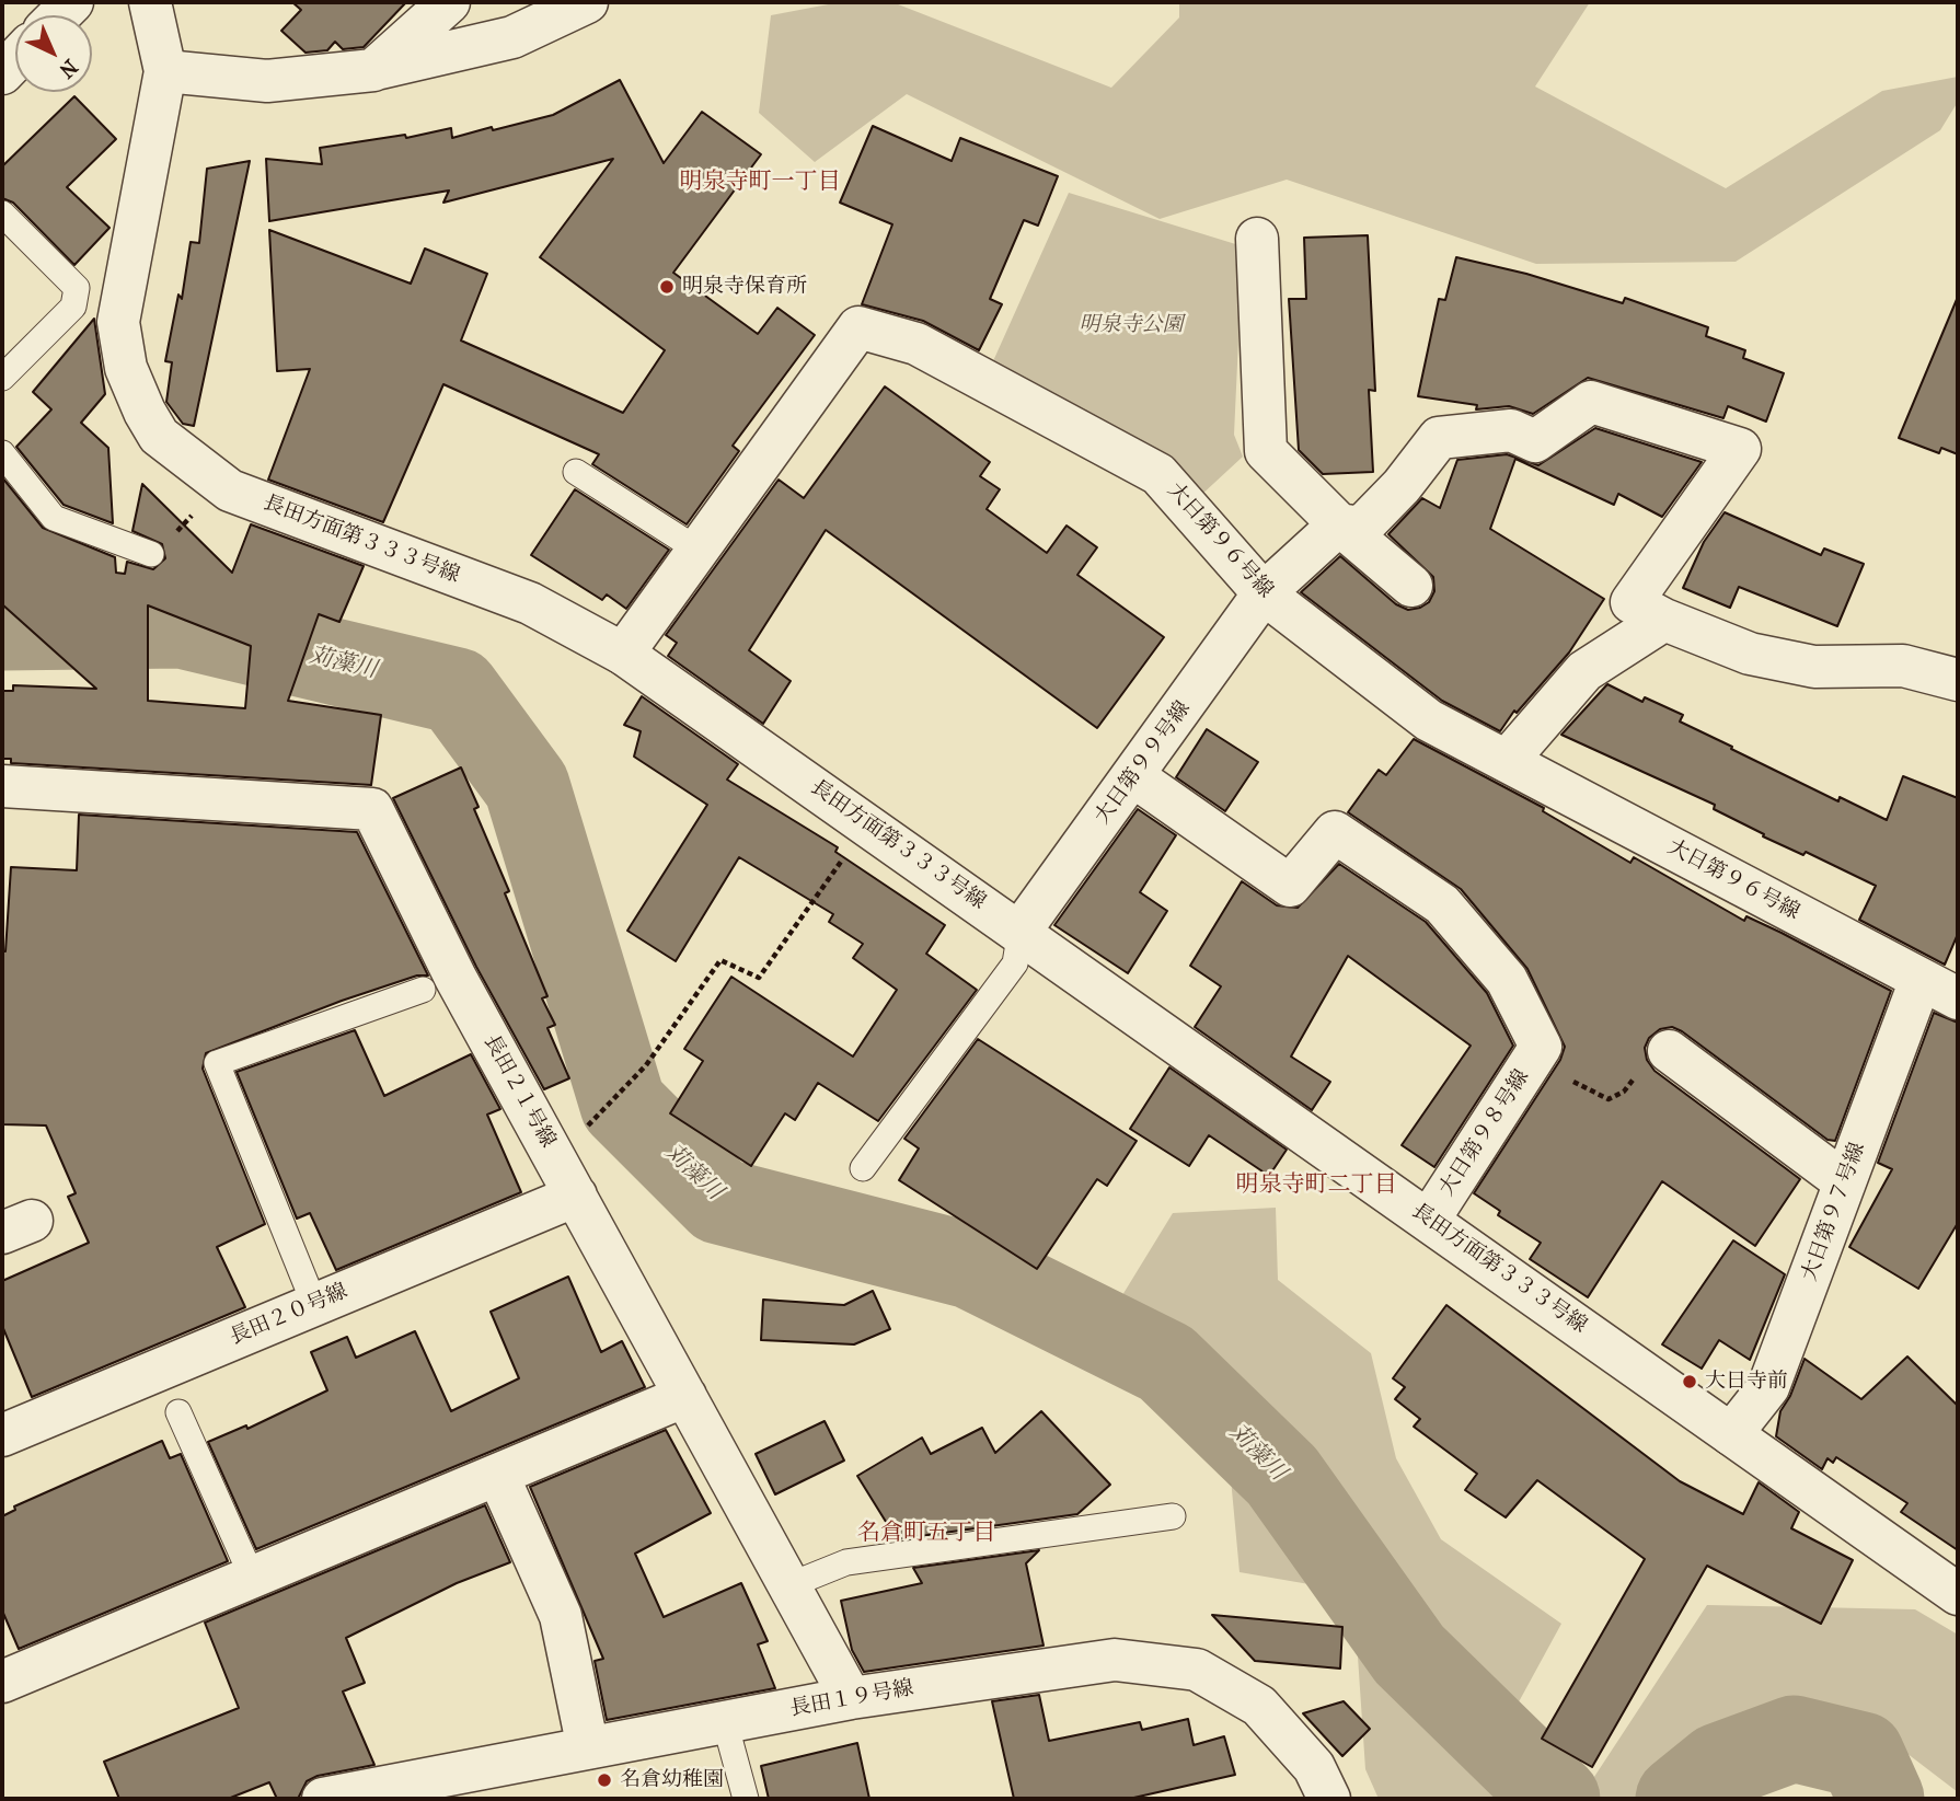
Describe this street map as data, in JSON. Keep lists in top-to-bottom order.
{
  "streets": {
    "street": [
      "長田方面第３３３号線",
      "大日第９６号線",
      "大日第９９号線",
      "長田２１号線",
      "大日第９８号線",
      "大日第９７号線",
      "長田２０号線",
      "長田１９号線"
    ]
  },
  "crossings": [
    ["長田方面第３３３号線", "大日第９６号線"],
    ["長田方面第３３３号線", "大日第９９号線"],
    ["長田方面第３３３号線", "大日第９８号線"],
    ["長田方面第３３３号線", "大日第９７号線"],
    ["大日第９６号線", "大日第９９号線"],
    ["大日第９６号線", "大日第９７号線"],
    ["長田２１号線", "長田２０号線"],
    ["長田２１号線", "長田１９号線"]
  ],
  "districts": ["明泉寺町一丁目", "明泉寺町二丁目", "名倉町五丁目"],
  "water": ["苅藻川"],
  "parks": ["明泉寺公園"],
  "places": ["明泉寺保育所", "大日寺前", "名倉幼稚園"],
  "north": "bottom right"
}
